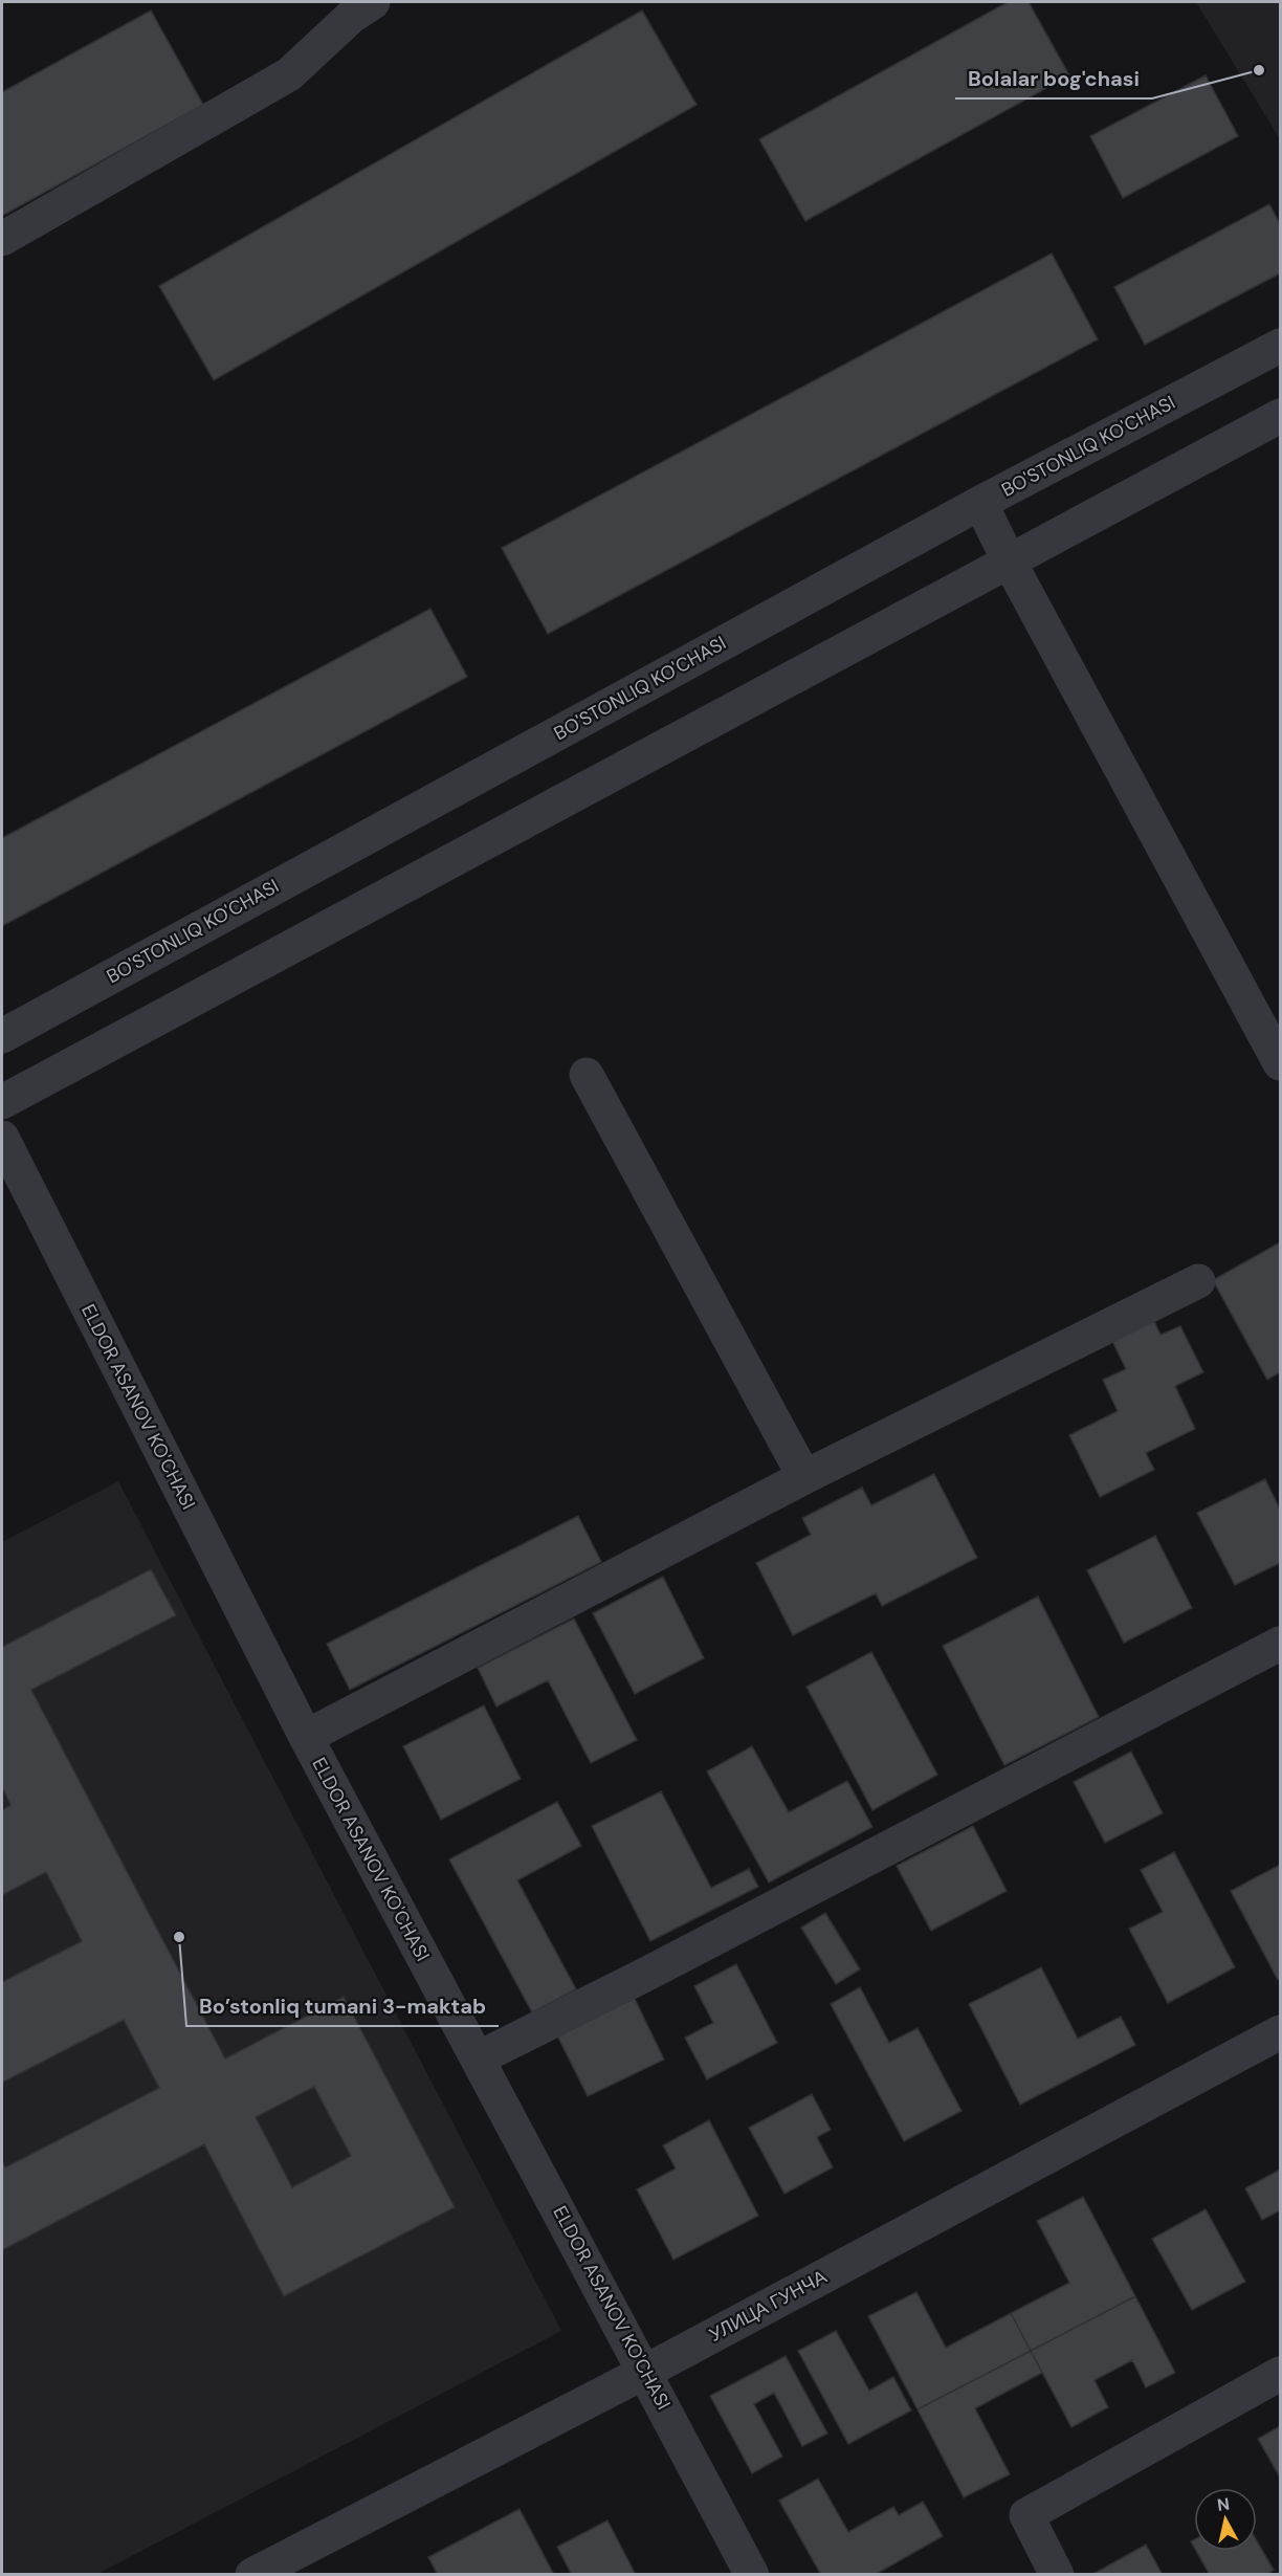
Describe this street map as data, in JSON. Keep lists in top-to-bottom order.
{
  "streets": {
    "street": ["BO'STONLIQ KO'CHASI", "ELDOR ASANOV KO'CHASI", "УЛИЦА ГУНЧА"]
  },
  "crossings": [
    ["ELDOR ASANOV KO'CHASI", "УЛИЦА ГУНЧА"]
  ],
  "places": ["Bolalar bog'chasi", "Bo’stonliq tumani 3-maktab"],
  "north": "top"
}
